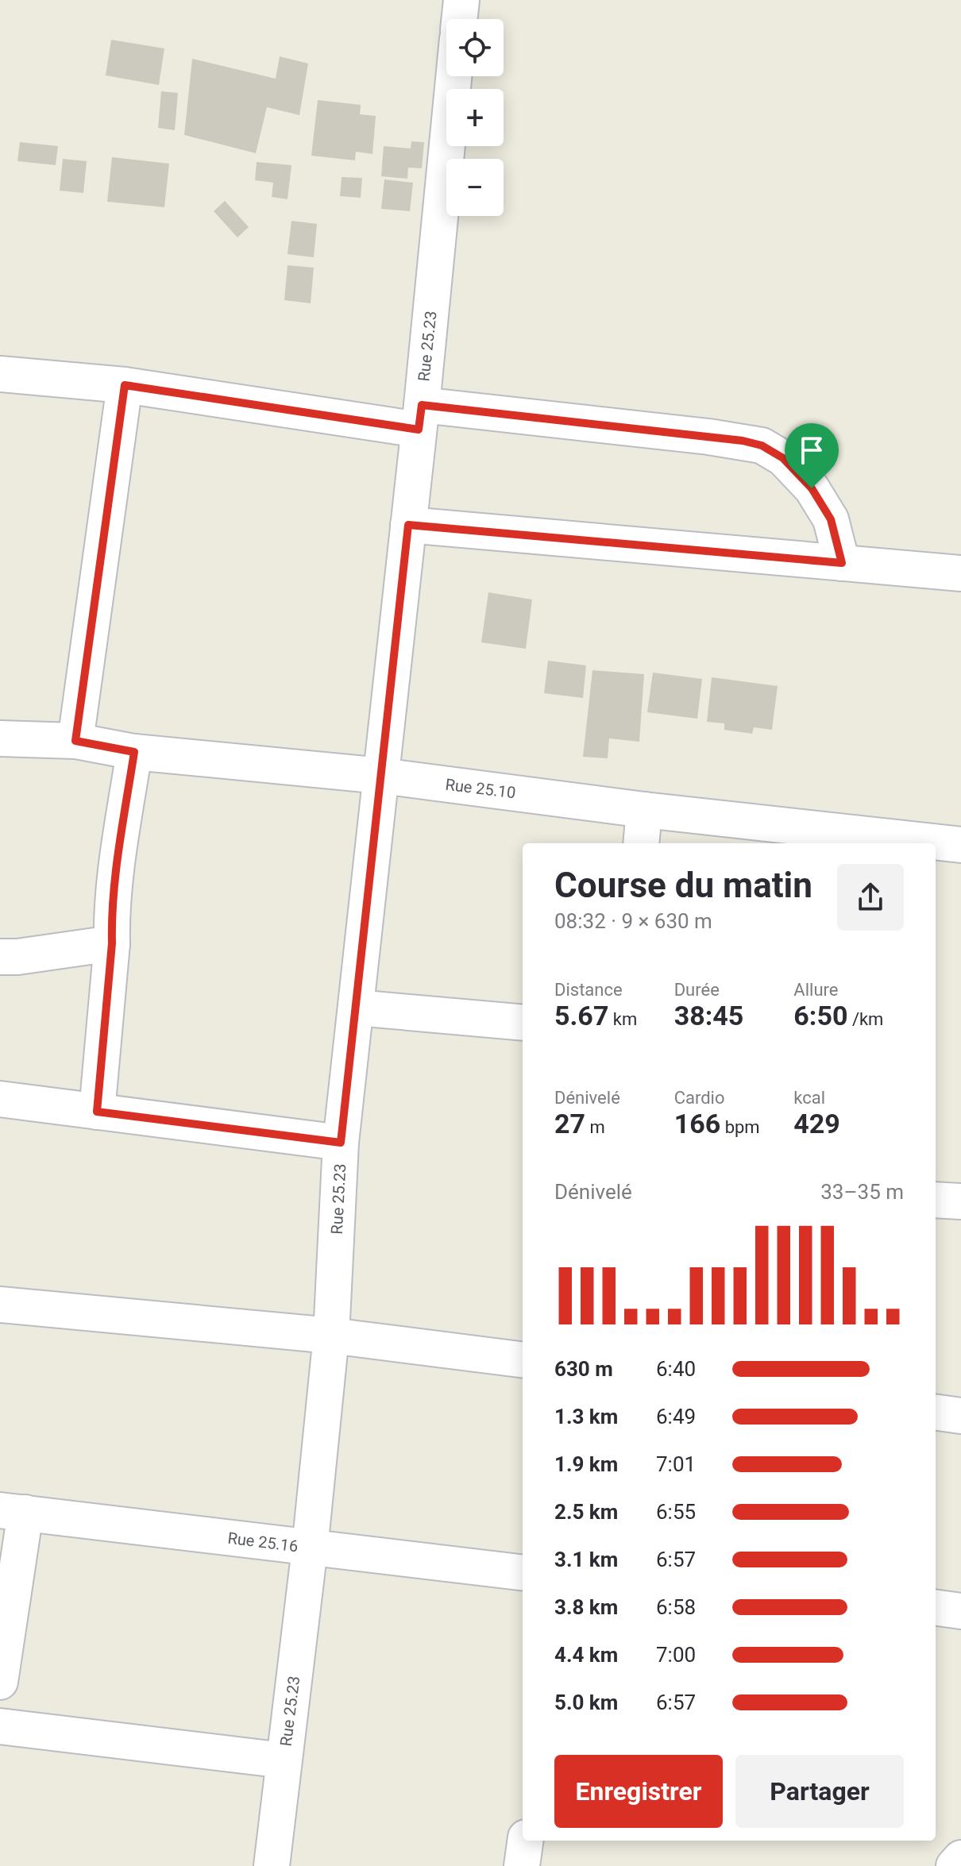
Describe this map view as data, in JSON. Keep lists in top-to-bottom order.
{
  "streets": {
    "street": ["Rue 25.23", "Rue 25.10", "Rue 25.16"]
  },
  "crossings": [
    ["Rue 25.23", "Rue 25.10"],
    ["Rue 25.23", "Rue 25.16"]
  ],
  "page": {
    "map_buttons": ["+", "−"],
    "heading": ["Course du matin", "08:32 · 9 × 630 m"],
    "stats": [
      ["Distance", "5.67 km"],
      ["Durée", "38:45"],
      ["Allure", "6:50 /km"],
      ["Dénivelé", "27 m"],
      ["Cardio", "166 bpm"],
      ["kcal", "429"]
    ],
    "chart": ["Dénivelé", "33–35 m"],
    "list": [
      {
        "name": "630 m",
        "note": "6:40"
      },
      {
        "name": "1.3 km",
        "note": "6:49"
      },
      {
        "name": "1.9 km",
        "note": "7:01"
      },
      {
        "name": "2.5 km",
        "note": "6:55"
      },
      {
        "name": "3.1 km",
        "note": "6:57"
      },
      {
        "name": "3.8 km",
        "note": "6:58"
      },
      {
        "name": "4.4 km",
        "note": "7:00"
      },
      {
        "name": "5.0 km",
        "note": "6:57"
      }
    ],
    "buttons": ["Enregistrer", "Partager"]
  }
}
